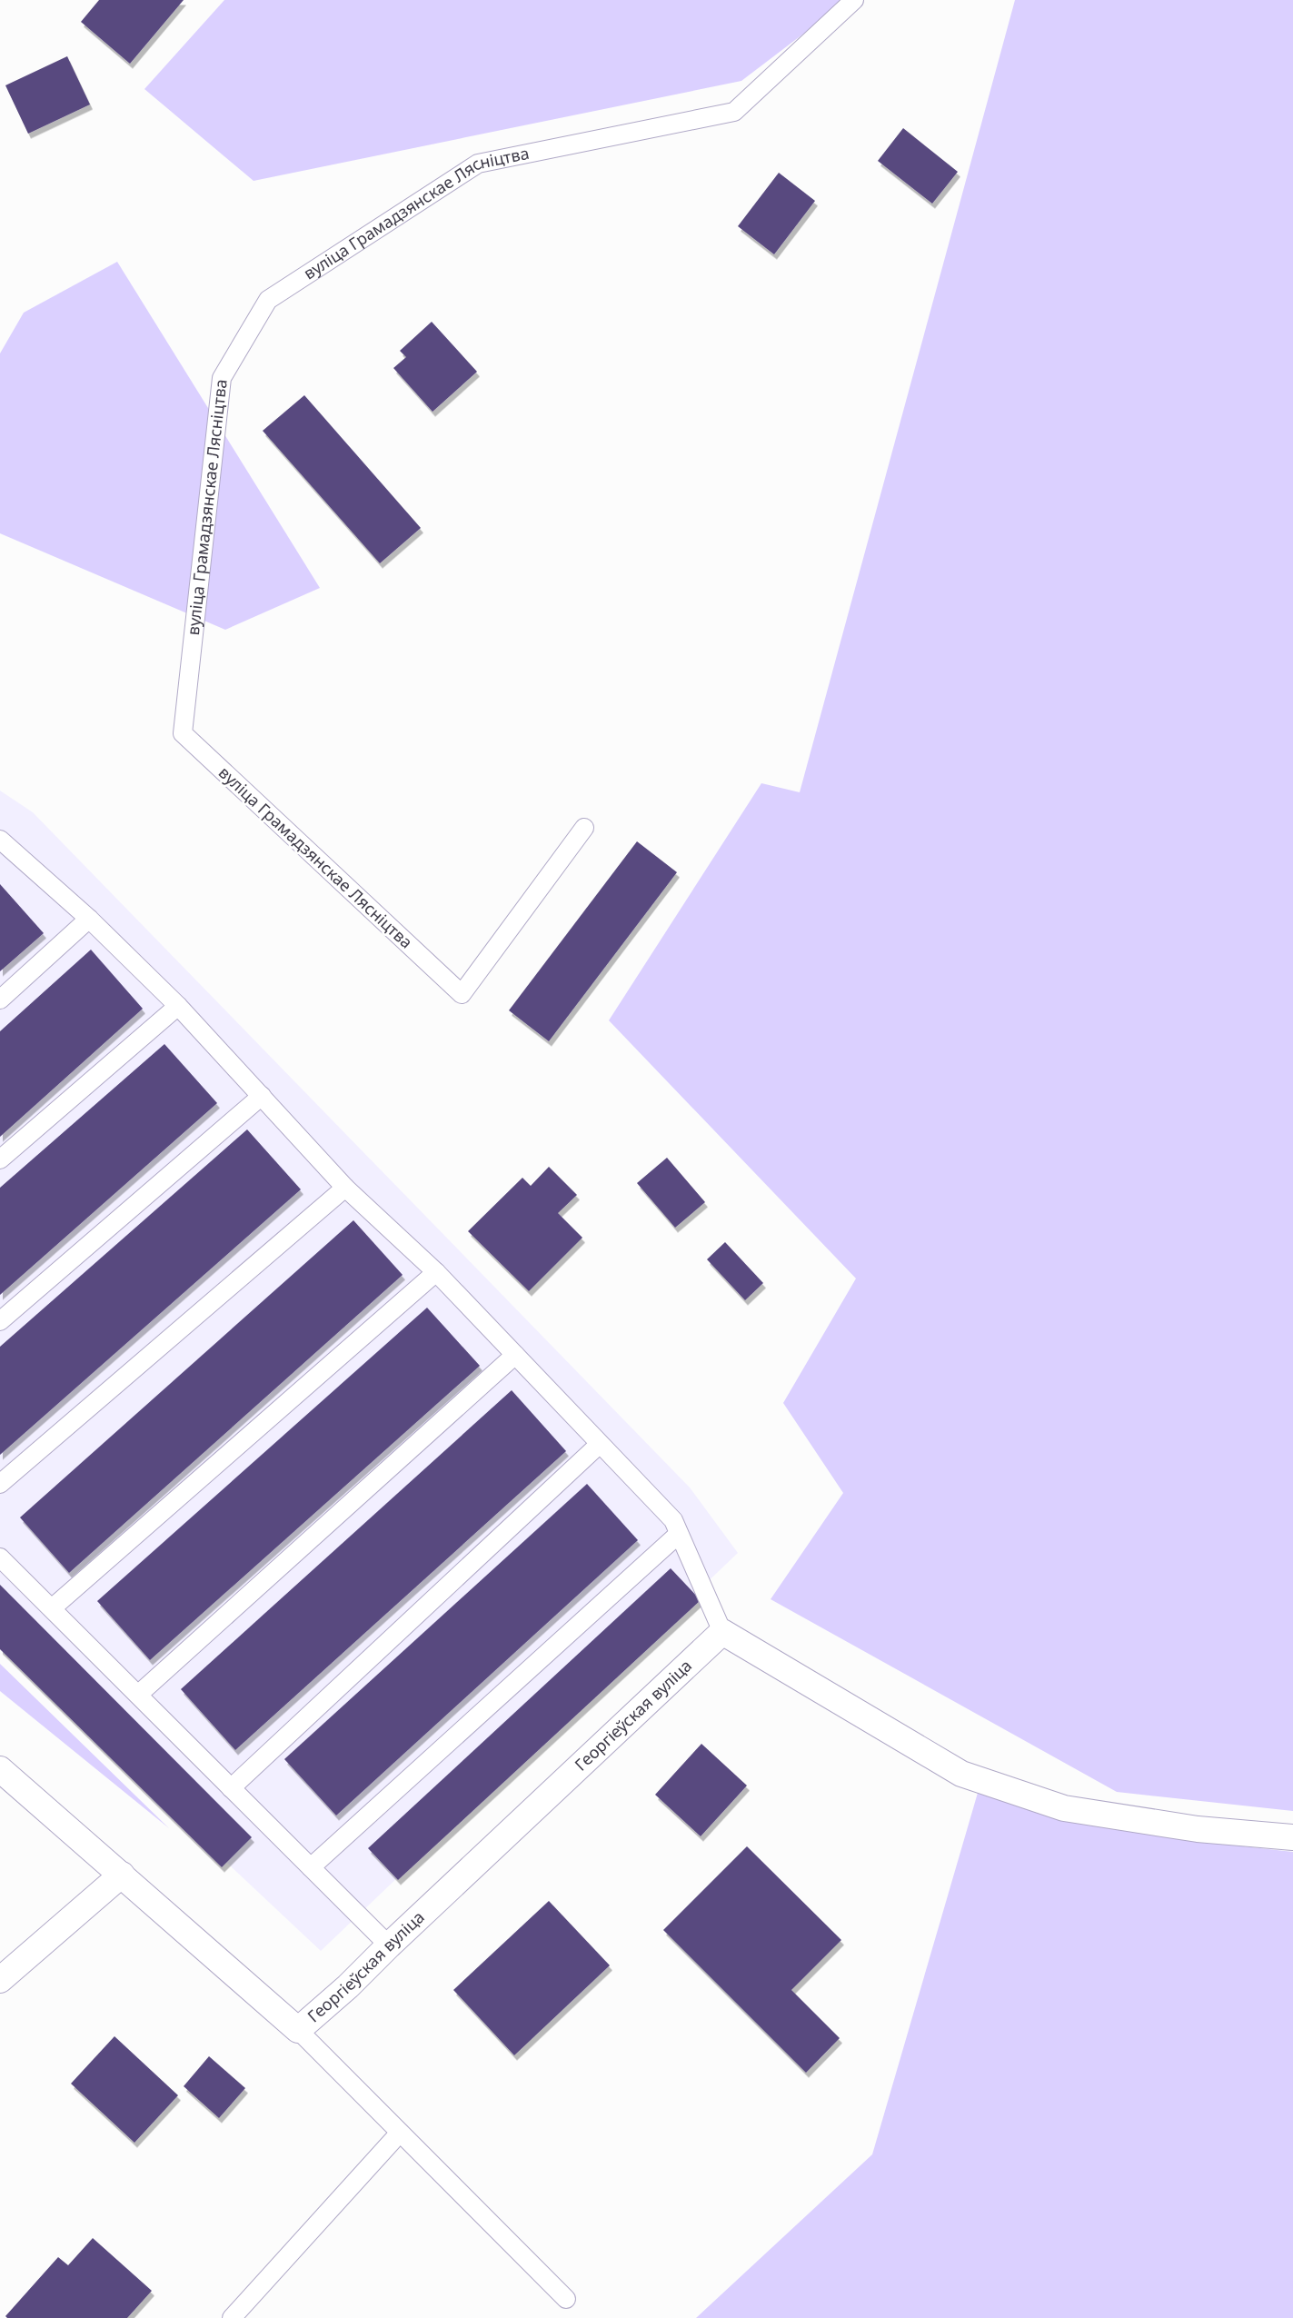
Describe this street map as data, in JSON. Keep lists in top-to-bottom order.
{
  "streets": {
    "street": ["Георгіеўская вуліца"],
    "lane": ["вуліца Грамадзянскае Лясніцтва"]
  }
}
